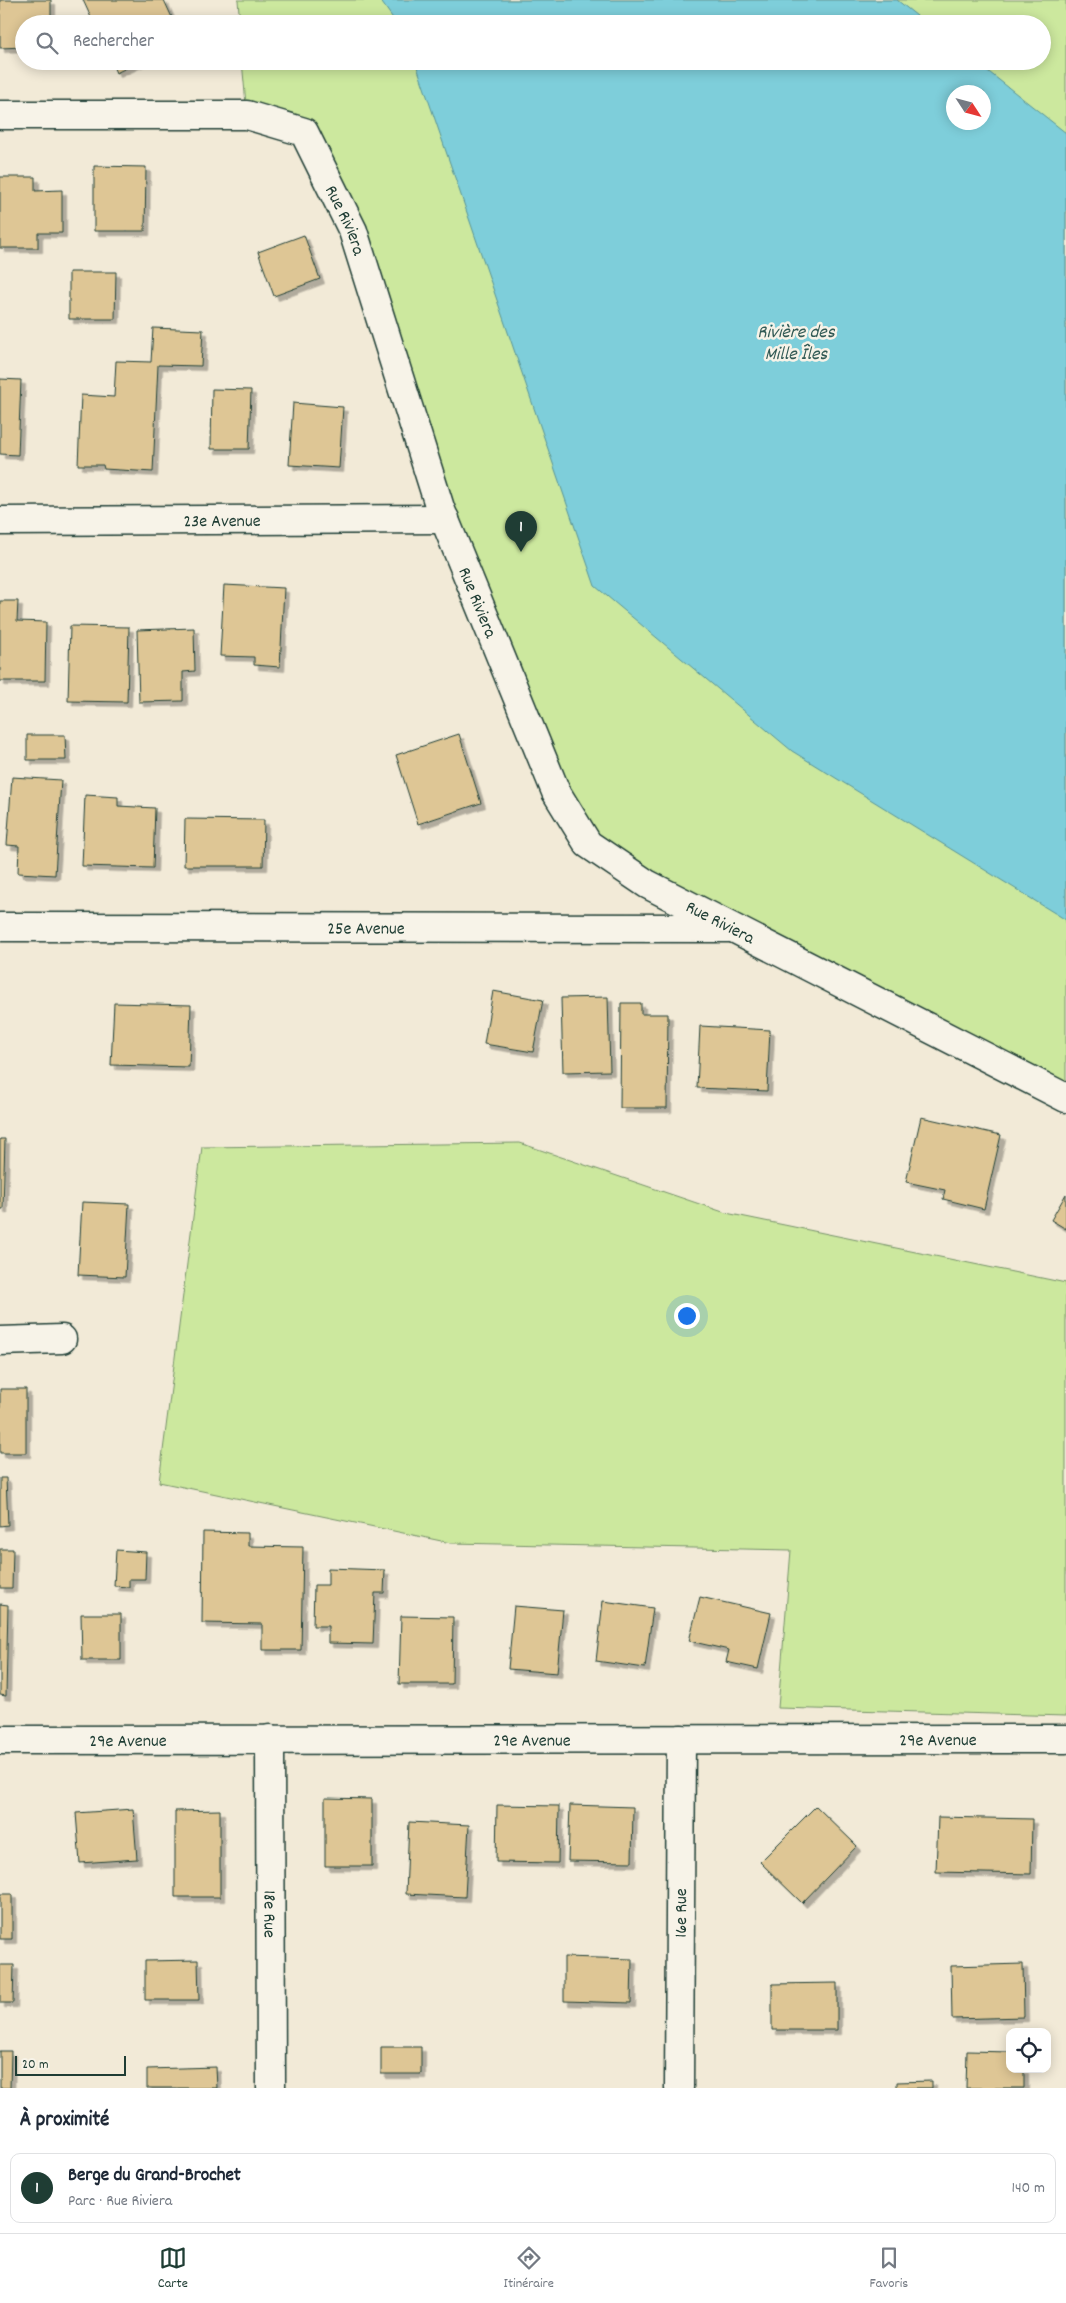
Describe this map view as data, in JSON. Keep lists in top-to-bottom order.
{
  "streets": {
    "street": [
      "Rue Riviera",
      "23e Avenue",
      "25e Avenue",
      "29e Avenue",
      "16e Rue",
      "18e Rue"
    ]
  },
  "crossings": [
    ["Rue Riviera", "23e Avenue"],
    ["Rue Riviera", "25e Avenue"],
    ["29e Avenue", "16e Rue"],
    ["29e Avenue", "18e Rue"]
  ],
  "water": ["Rivière des Mille Îles"],
  "scale_bar": "20 m",
  "north": "bottom right",
  "page": {
    "search": "Rechercher",
    "pins": "1",
    "scale": "20 m",
    "heading": "À proximité",
    "list": [
      {
        "mark": "1",
        "name": "Berge du Grand-Brochet",
        "note": "Parc · Rue Riviera",
        "value": "140 m"
      }
    ],
    "nav": ["Carte", "Itinéraire", "Favoris"]
  }
}
